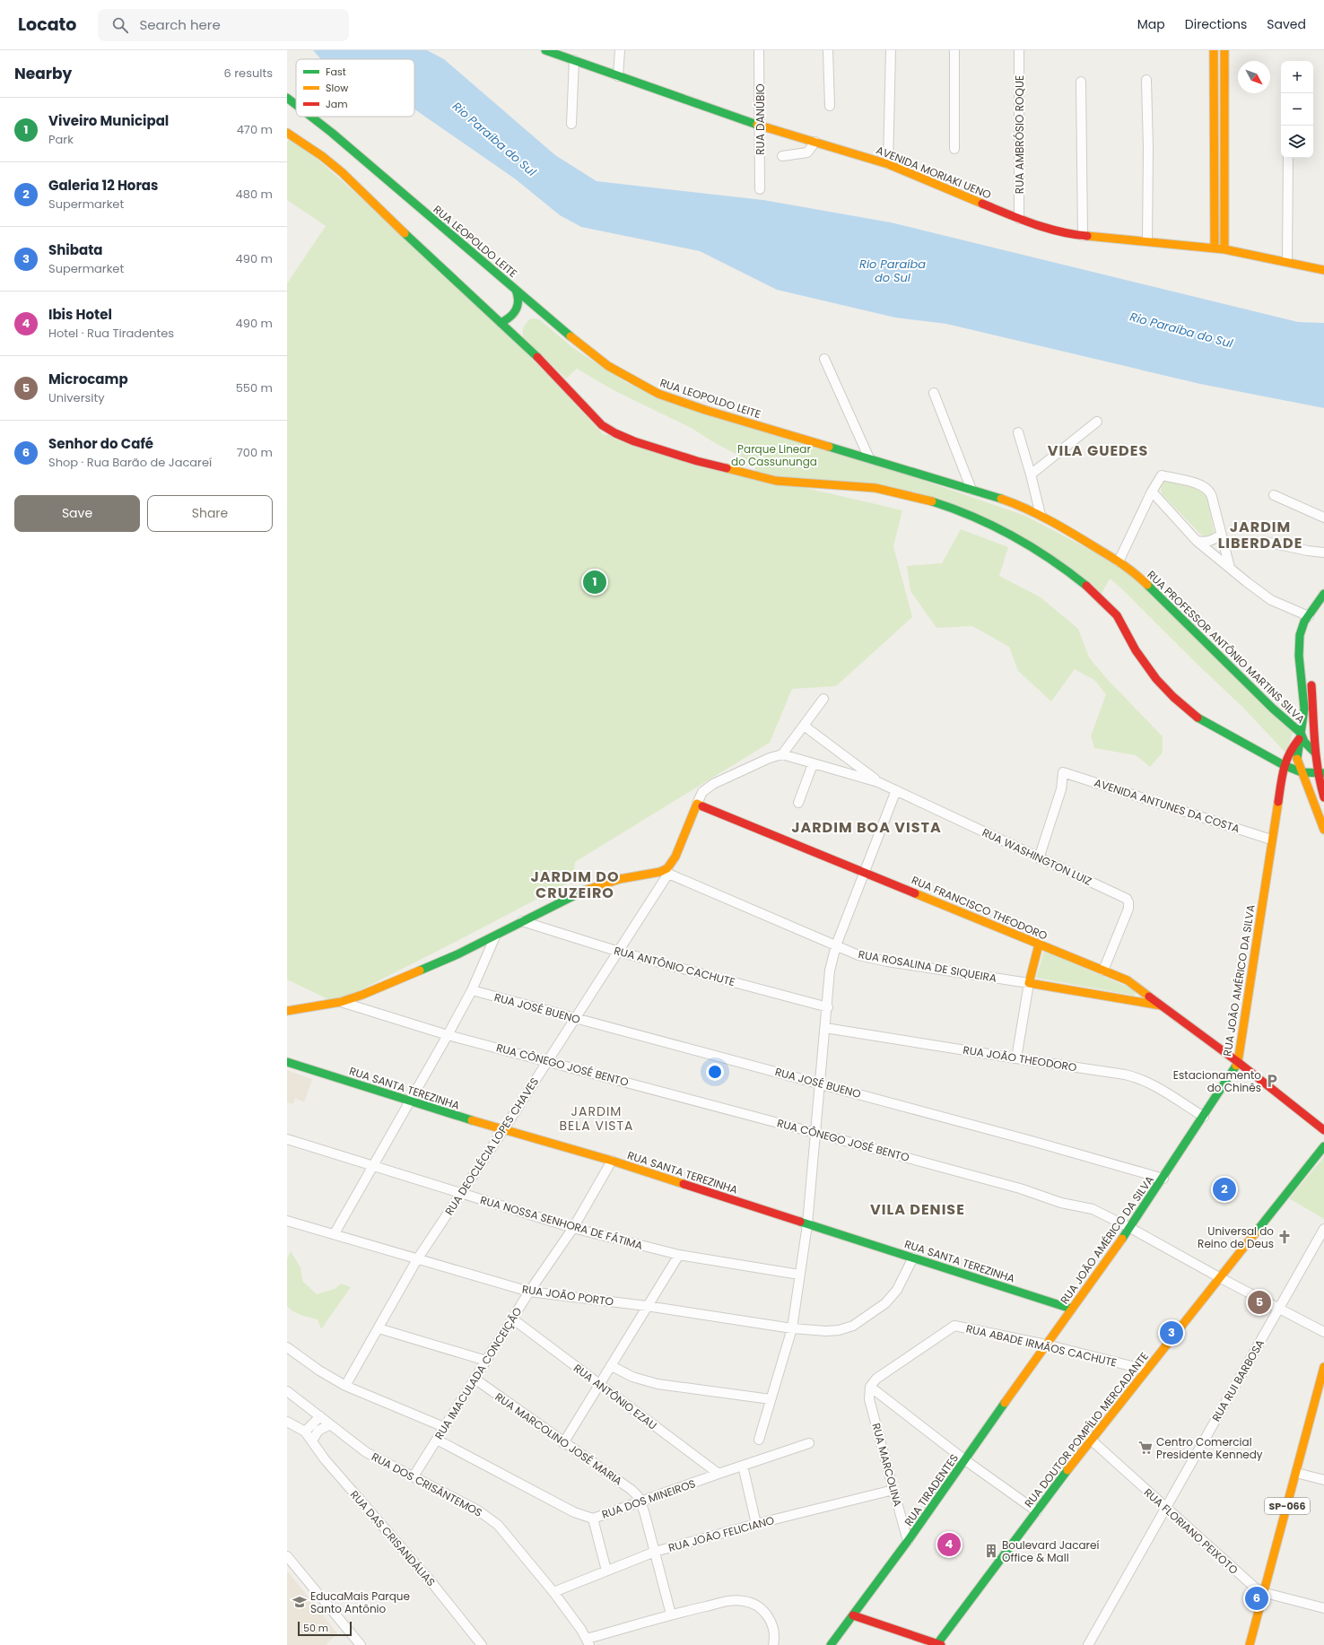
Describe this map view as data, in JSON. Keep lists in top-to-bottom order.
{
  "streets": {
    "main road": [
      "AVENIDA MORIAKI UENO",
      "RUA LEOPOLDO LEITE",
      "RUA PROFESSOR ANTÔNIO MARTINS SILVA",
      "RUA FRANCISCO THEODORO",
      "RUA ROSALINA DE SIQUEIRA",
      "RUA JOÃO AMÉRICO DA SILVA",
      "RUA SANTA TEREZINHA",
      "RUA DOUTOR POMPÍLIO MERCADANTE",
      "RUA TIRADENTES",
      "SP-066"
    ],
    "street": [
      "RUA DANÚBIO",
      "RUA AMBRÓSIO ROQUE",
      "AVENIDA ANTUNES DA COSTA",
      "RUA WASHINGTON LUIZ",
      "RUA ANTÔNIO CACHUTE",
      "RUA JOSÉ BUENO",
      "RUA JOÃO THEODORO",
      "RUA CÔNEGO JOSÉ BENTO",
      "RUA DEOCLÉCIA LOPES CHAVES",
      "RUA NOSSA SENHORA DE FÁTIMA",
      "RUA JOÃO PORTO",
      "RUA ABADE IRMÃOS CACHUTE",
      "RUA IMACULADA CONCEIÇÃO",
      "RUA RUI BARBOSA",
      "RUA ANTÔNIO EZAU",
      "RUA MARCOLINO JOSÉ MARIA",
      "RUA MARCOLINA",
      "RUA DOS CRISÂNTEMOS",
      "RUA DOS MINEIROS",
      "RUA FLORIANO PEIXOTO",
      "RUA JOÃO FELICIANO",
      "RUA DAS CRISANDÁLIAS"
    ]
  },
  "crossings": [
    ["RUA DANÚBIO", "AVENIDA MORIAKI UENO"],
    ["RUA AMBRÓSIO ROQUE", "AVENIDA MORIAKI UENO"],
    ["RUA LEOPOLDO LEITE", "RUA PROFESSOR ANTÔNIO MARTINS SILVA"],
    ["RUA PROFESSOR ANTÔNIO MARTINS SILVA", "RUA JOÃO AMÉRICO DA SILVA"],
    ["AVENIDA ANTUNES DA COSTA", "RUA WASHINGTON LUIZ"],
    ["AVENIDA ANTUNES DA COSTA", "RUA JOÃO AMÉRICO DA SILVA"],
    ["RUA WASHINGTON LUIZ", "RUA FRANCISCO THEODORO"],
    ["RUA FRANCISCO THEODORO", "RUA ROSALINA DE SIQUEIRA"],
    ["RUA FRANCISCO THEODORO", "RUA JOÃO AMÉRICO DA SILVA"],
    ["RUA ANTÔNIO CACHUTE", "RUA DEOCLÉCIA LOPES CHAVES"],
    ["RUA ROSALINA DE SIQUEIRA", "RUA DEOCLÉCIA LOPES CHAVES"],
    ["RUA JOÃO AMÉRICO DA SILVA", "RUA JOSÉ BUENO"],
    ["RUA JOÃO AMÉRICO DA SILVA", "RUA JOÃO THEODORO"],
    ["RUA JOÃO AMÉRICO DA SILVA", "RUA CÔNEGO JOSÉ BENTO"],
    ["RUA JOÃO AMÉRICO DA SILVA", "RUA SANTA TEREZINHA"],
    ["RUA JOÃO AMÉRICO DA SILVA", "RUA ABADE IRMÃOS CACHUTE"],
    ["RUA JOÃO AMÉRICO DA SILVA", "RUA TIRADENTES"],
    ["RUA JOSÉ BUENO", "RUA DEOCLÉCIA LOPES CHAVES"],
    ["RUA CÔNEGO JOSÉ BENTO", "RUA DEOCLÉCIA LOPES CHAVES"],
    ["RUA CÔNEGO JOSÉ BENTO", "RUA RUI BARBOSA"],
    ["RUA CÔNEGO JOSÉ BENTO", "RUA DOUTOR POMPÍLIO MERCADANTE"],
    ["RUA SANTA TEREZINHA", "RUA DEOCLÉCIA LOPES CHAVES"],
    ["RUA SANTA TEREZINHA", "RUA JOÃO PORTO"],
    ["RUA SANTA TEREZINHA", "RUA IMACULADA CONCEIÇÃO"],
    ["RUA DEOCLÉCIA LOPES CHAVES", "RUA NOSSA SENHORA DE FÁTIMA"],
    ["RUA DEOCLÉCIA LOPES CHAVES", "RUA JOÃO PORTO"],
    ["RUA NOSSA SENHORA DE FÁTIMA", "RUA IMACULADA CONCEIÇÃO"],
    ["RUA JOÃO PORTO", "RUA IMACULADA CONCEIÇÃO"],
    ["RUA ABADE IRMÃOS CACHUTE", "RUA DOUTOR POMPÍLIO MERCADANTE"],
    ["RUA ABADE IRMÃOS CACHUTE", "RUA MARCOLINA"],
    ["RUA ABADE IRMÃOS CACHUTE", "RUA TIRADENTES"],
    ["RUA IMACULADA CONCEIÇÃO", "RUA ANTÔNIO EZAU"],
    ["RUA IMACULADA CONCEIÇÃO", "RUA MARCOLINO JOSÉ MARIA"],
    ["RUA IMACULADA CONCEIÇÃO", "RUA DOS CRISÂNTEMOS"],
    ["RUA IMACULADA CONCEIÇÃO", "RUA DOS MINEIROS"],
    ["RUA RUI BARBOSA", "RUA FLORIANO PEIXOTO"],
    ["RUA ANTÔNIO EZAU", "RUA DOS MINEIROS"],
    ["RUA DOUTOR POMPÍLIO MERCADANTE", "RUA FLORIANO PEIXOTO"],
    ["RUA MARCOLINO JOSÉ MARIA", "RUA DOS MINEIROS"],
    ["RUA MARCOLINA", "RUA TIRADENTES"],
    ["RUA MARCOLINA", "RUA JOÃO FELICIANO"],
    ["RUA DOS CRISÂNTEMOS", "RUA JOÃO FELICIANO"],
    ["SP-066", "RUA FLORIANO PEIXOTO"]
  ],
  "districts": [
    "VILA GUEDES",
    "JARDIM LIBERDADE",
    "JARDIM BOA VISTA",
    "JARDIM DO CRUZEIRO",
    "JARDIM BELA VISTA",
    "VILA DENISE"
  ],
  "water": ["Rio Paraíba do Sul"],
  "parks": ["Parque Linear do Cassununga"],
  "places": {
    "parking": ["Estacionamento do Chinês"],
    "church": ["Universal do Reino de Deus"],
    "supermarket": ["Centro Comercial Presidente Kennedy"],
    "building": ["Boulevard Jacareí Office & Mall"],
    "school or university": ["EducaMais Parque Santo Antônio"]
  },
  "legend": ["Fast", "Slow", "Jam"],
  "scale_bar": "50 m",
  "north": "bottom right",
  "page": {
    "header": "Locato",
    "search": "Search here",
    "nav": ["Map", "Directions", "Saved"],
    "heading": ["Nearby", "6 results"],
    "map_buttons": ["+", "−"],
    "list": [
      {
        "mark": "1",
        "name": "Viveiro Municipal",
        "note": "Park",
        "value": "470 m"
      },
      {
        "mark": "2",
        "name": "Galeria 12 Horas",
        "note": "Supermarket",
        "value": "480 m"
      },
      {
        "mark": "3",
        "name": "Shibata",
        "note": "Supermarket",
        "value": "490 m"
      },
      {
        "mark": "4",
        "name": "Ibis Hotel",
        "note": "Hotel · Rua Tiradentes",
        "value": "490 m"
      },
      {
        "mark": "5",
        "name": "Microcamp",
        "note": "University",
        "value": "550 m"
      },
      {
        "mark": "6",
        "name": "Senhor do Café",
        "note": "Shop · Rua Barão de Jacareí",
        "value": "700 m"
      }
    ],
    "buttons": ["Save", "Share"],
    "pins": [
      "1",
      "2",
      "5",
      "3",
      "4",
      "6"
    ],
    "scale": "50 m"
  }
}
